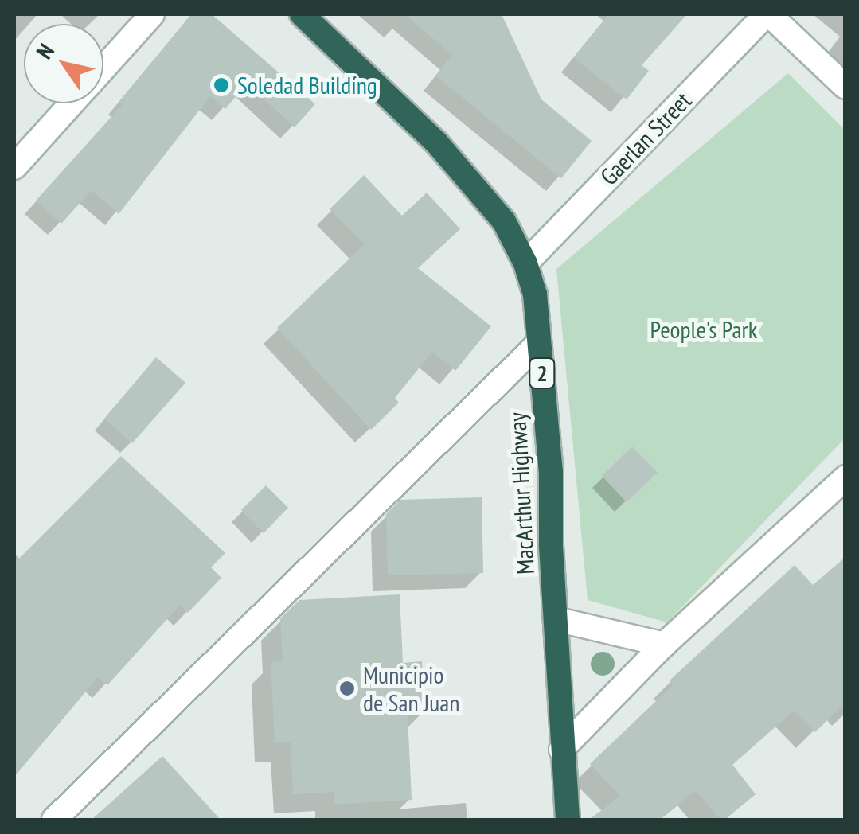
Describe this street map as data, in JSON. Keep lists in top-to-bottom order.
{
  "streets": {
    "highway": ["2", "MacArthur Highway"],
    "street": ["Gaerlan Street"]
  },
  "crossings": [
    ["Gaerlan Street", "MacArthur Highway"]
  ],
  "parks": ["People's Park"],
  "places": ["Soledad Building", "Municipio de San Juan"],
  "north": "top left"
}
